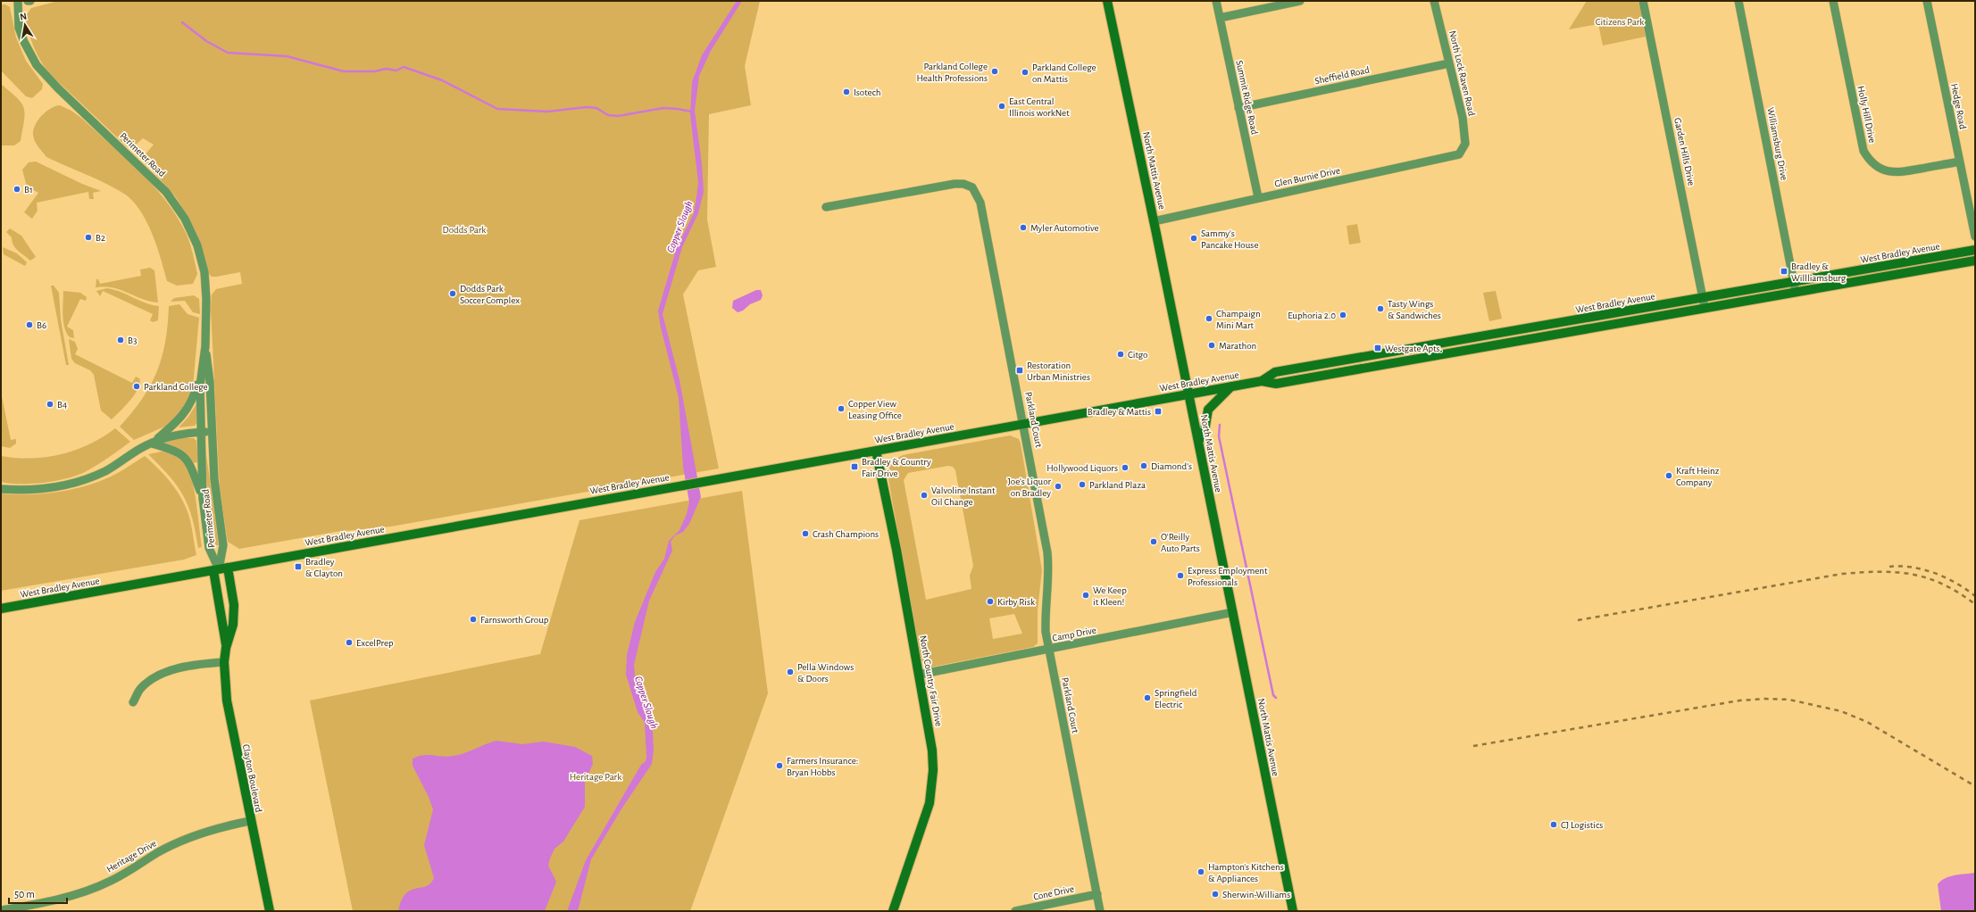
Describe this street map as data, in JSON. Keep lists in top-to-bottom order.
{
  "streets": {
    "main road": [
      "North Mattis Avenue",
      "West Bradley Avenue",
      "North Country Fair Drive",
      "Clayton Boulevard"
    ],
    "street": [
      "North Lock Raven Road",
      "Sheffield Road",
      "Summit Ridge Road",
      "Hedge Road",
      "Holly Hill Drive",
      "Williamsburg Drive",
      "Garden Hills Drive",
      "Perimeter Road",
      "Glen Burnie Drive",
      "Parkland Court",
      "Camp Drive",
      "Heritage Drive",
      "Cone Drive"
    ]
  },
  "crossings": [
    ["North Lock Raven Road", "Sheffield Road"],
    ["North Lock Raven Road", "Glen Burnie Drive"],
    ["Sheffield Road", "Summit Ridge Road"],
    ["Summit Ridge Road", "Glen Burnie Drive"],
    ["Hedge Road", "Holly Hill Drive"],
    ["Williamsburg Drive", "West Bradley Avenue"],
    ["Garden Hills Drive", "West Bradley Avenue"],
    ["Perimeter Road", "West Bradley Avenue"],
    ["Perimeter Road", "Clayton Boulevard"],
    ["North Mattis Avenue", "Glen Burnie Drive"],
    ["North Mattis Avenue", "West Bradley Avenue"],
    ["North Mattis Avenue", "Camp Drive"],
    ["West Bradley Avenue", "Parkland Court"],
    ["West Bradley Avenue", "North Country Fair Drive"],
    ["West Bradley Avenue", "Clayton Boulevard"],
    ["Parkland Court", "Camp Drive"],
    ["Parkland Court", "Cone Drive"],
    ["Camp Drive", "North Country Fair Drive"],
    ["Clayton Boulevard", "Heritage Drive"]
  ],
  "water": ["Copper Slough"],
  "parks": ["Citizens Park", "Dodds Park", "Heritage Park"],
  "places": {
    "other": [
      "Parkland College Health Professions",
      "Parkland College on Mattis",
      "Isotech",
      "East Central Illinois workNet",
      "B1",
      "Myler Automotive",
      "B2",
      "Sammy's Pancake House",
      "Dodds Park Soccer Complex",
      "Tasty Wings & Sandwiches",
      "Euphoria 2.0",
      "Champaign Mini Mart",
      "B6",
      "B3",
      "Marathon",
      "Citgo",
      "Parkland College",
      "B4",
      "Copper View Leasing Office",
      "Diamond's",
      "Hollywood Liquors",
      "Kraft Heinz Company",
      "Parkland Plaza",
      "Joe's Liquor on Bradley",
      "Valvoline Instant Oil Change",
      "Crash Champions",
      "O'Reilly Auto Parts",
      "Express Employment Professionals",
      "We Keep it Kleen!",
      "Kirby Risk",
      "Farnsworth Group",
      "ExcelPrep",
      "Pella Windows & Doors",
      "Springfield Electric",
      "Farmers Insurance: Bryan Hobbs",
      "CJ Logistics",
      "Hampton's Kitchens & Appliances",
      "Sherwin-Williams"
    ],
    "transit": [
      "Bradley & Willliamsburg",
      "Westgate Apts.",
      "Restoration Urban Ministries",
      "Bradley & Mattis",
      "Bradley & Country Fair Drive",
      "Bradley & Clayton"
    ]
  },
  "scale_bar": "50 m",
  "north": "top"
}
